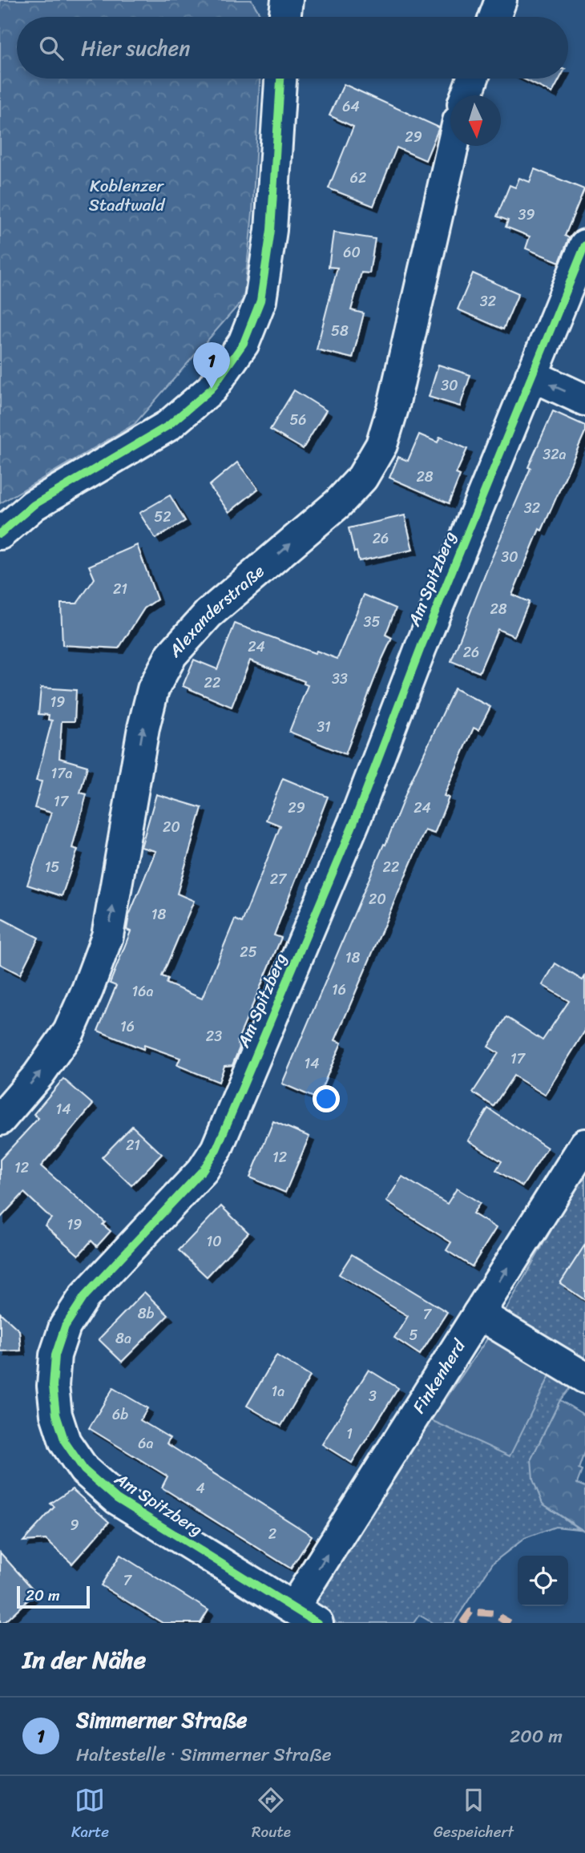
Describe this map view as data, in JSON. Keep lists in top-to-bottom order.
{
  "streets": {
    "street": ["Am Spitzberg", "Alexanderstraße", "Finkenherd"]
  },
  "crossings": [
    ["Am Spitzberg", "Finkenherd"]
  ],
  "one_way": ["Finkenherd"],
  "parks": ["Koblenzer Stadtwald"],
  "house_numbers": [
    "64",
    "29",
    "62",
    "39",
    "60",
    "32",
    "58",
    "30",
    "56",
    "32a",
    "28",
    "32",
    "52",
    "26",
    "30",
    "21",
    "28",
    "35",
    "24",
    "26",
    "33",
    "22",
    "19",
    "31",
    "17a",
    "17",
    "29",
    "24",
    "20",
    "15",
    "22",
    "27",
    "20",
    "18",
    "25",
    "18",
    "16",
    "16a",
    "16",
    "23",
    "17",
    "14",
    "14",
    "21",
    "12",
    "12",
    "19",
    "10",
    "8b",
    "7",
    "5",
    "8a",
    "1a",
    "3",
    "6b",
    "1",
    "6a",
    "4",
    "9",
    "2",
    "7"
  ],
  "scale_bar": "20 m",
  "north": "bottom",
  "page": {
    "search": "Hier suchen",
    "pins": "1",
    "scale": "20 m",
    "heading": "In der Nähe",
    "list": [
      {
        "mark": "1",
        "name": "Simmerner Straße",
        "note": "Haltestelle · Simmerner Straße",
        "value": "200 m"
      }
    ],
    "nav": ["Karte", "Route", "Gespeichert"]
  }
}
